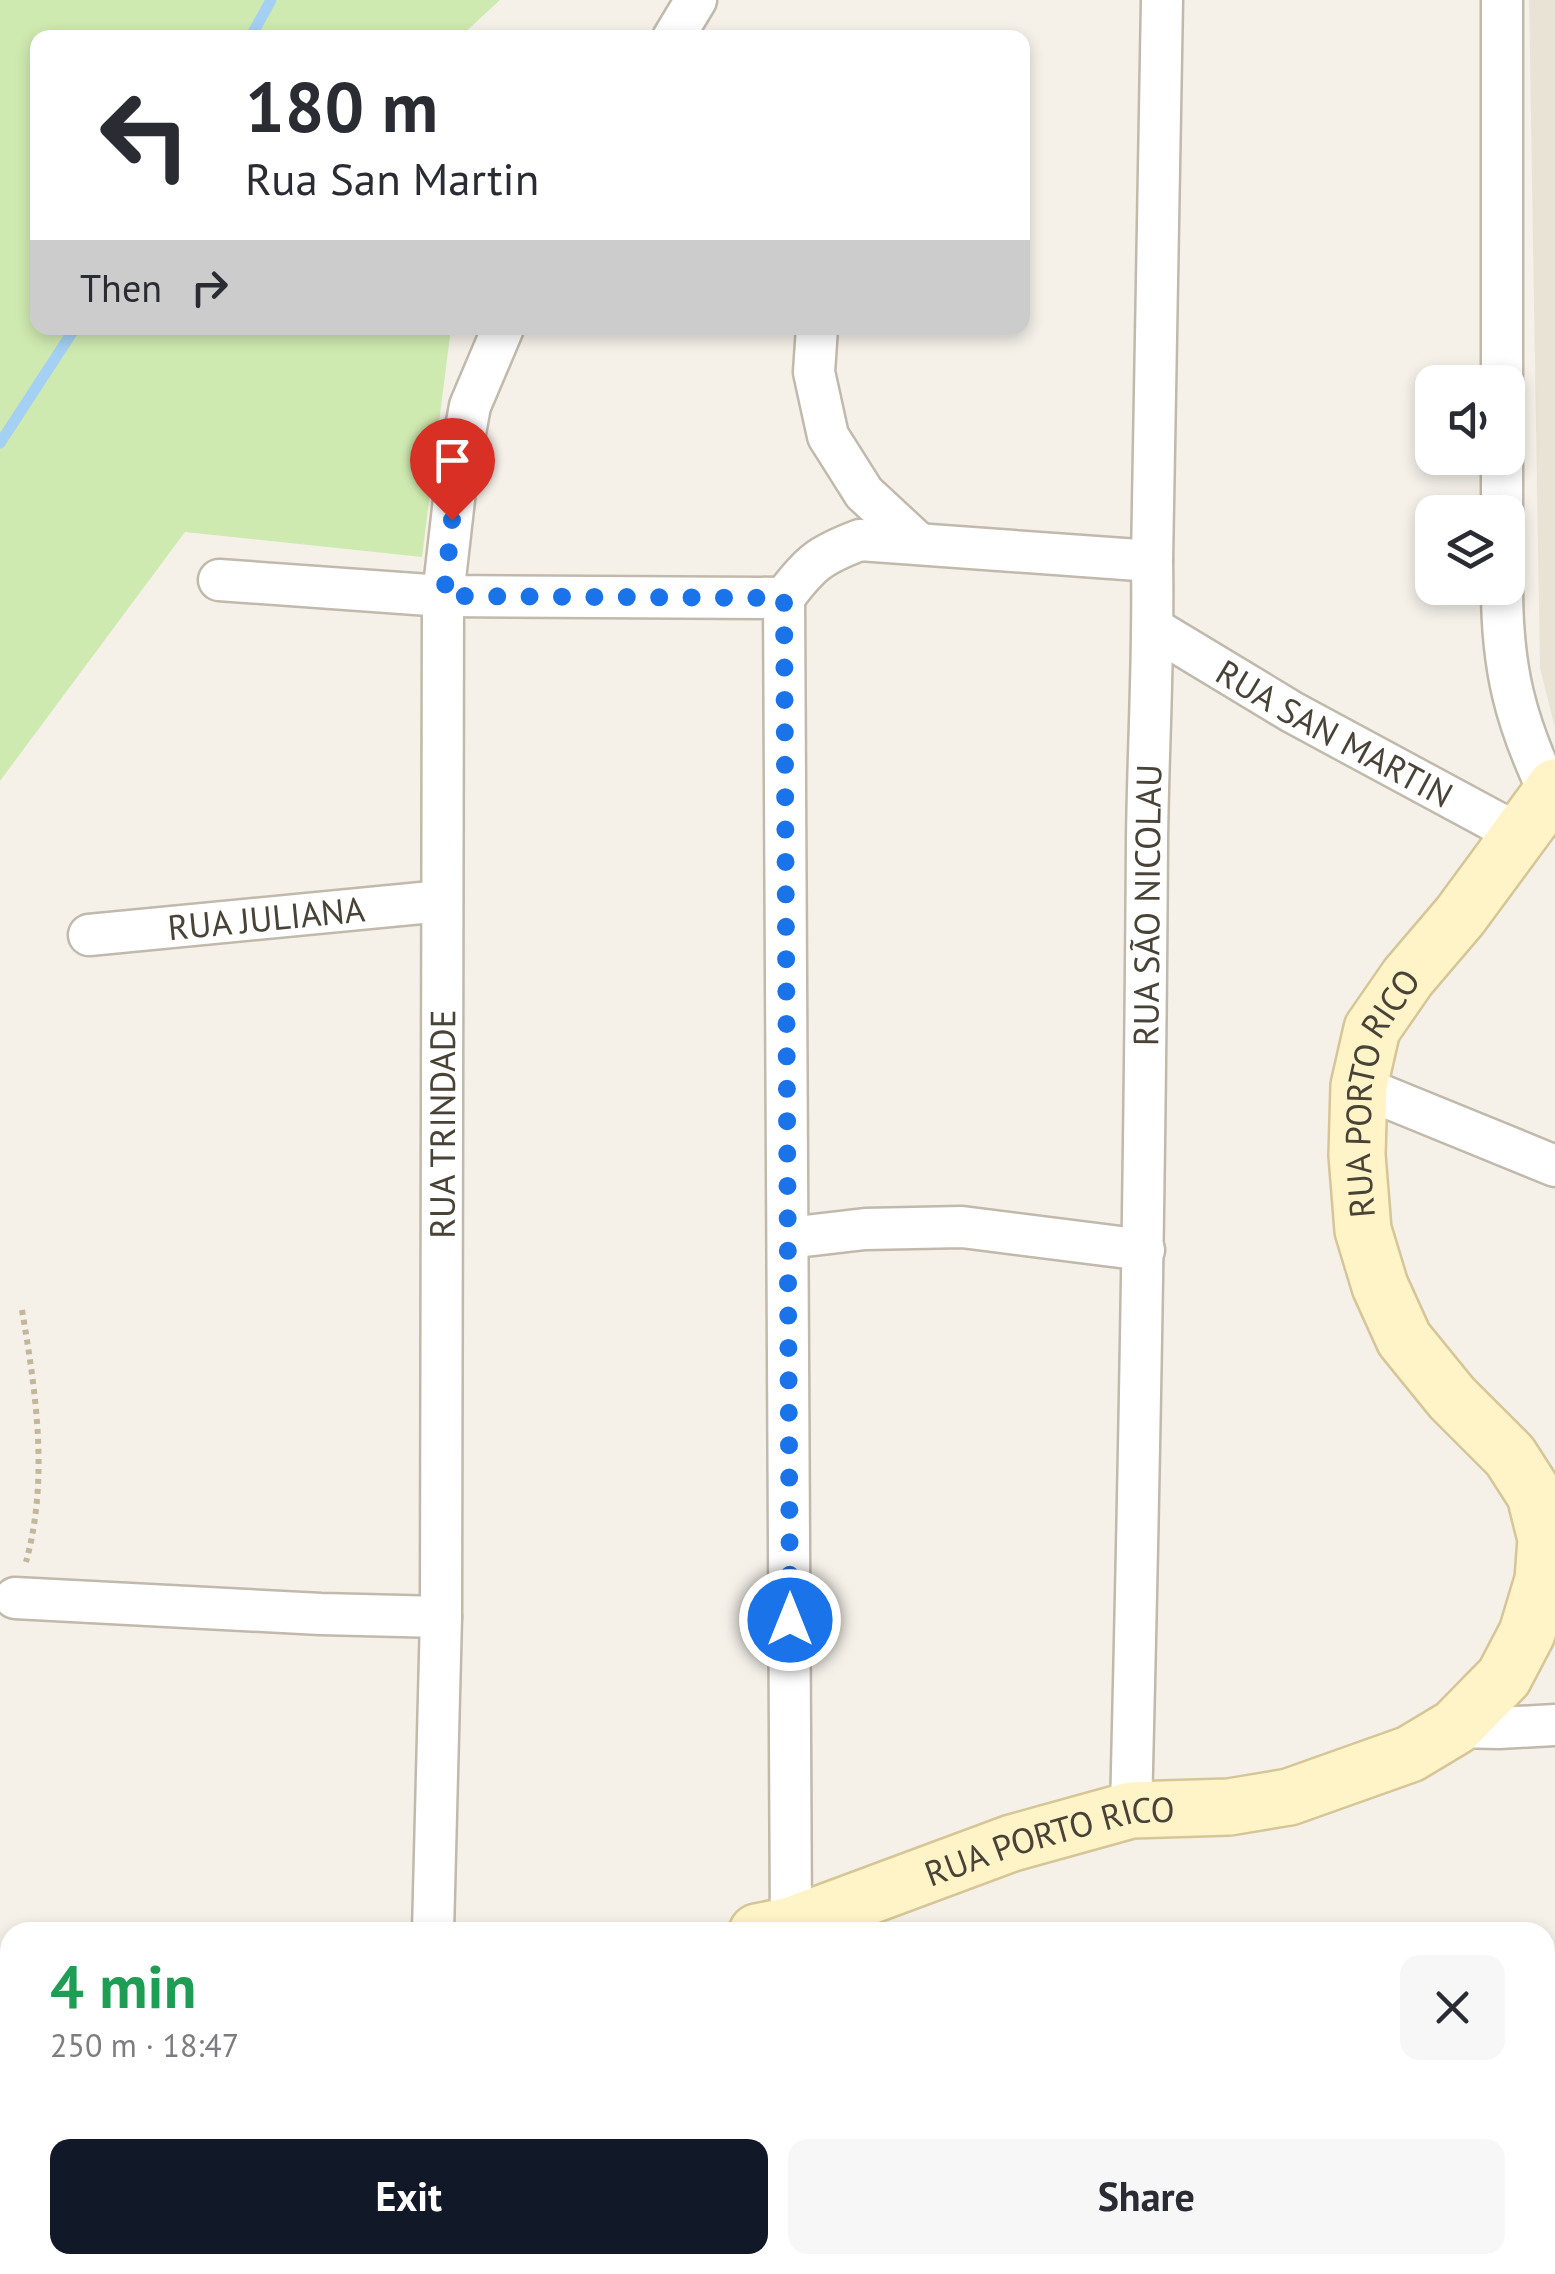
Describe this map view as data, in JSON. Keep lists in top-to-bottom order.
{
  "streets": {
    "street": [
      "RUA SAN MARTIN",
      "RUA SÃO NICOLAU",
      "RUA JULIANA",
      "RUA PORTO RICO",
      "RUA TRINDADE"
    ]
  },
  "crossings": [
    ["RUA SAN MARTIN", "RUA SÃO NICOLAU"],
    ["RUA SAN MARTIN", "RUA PORTO RICO"],
    ["RUA SÃO NICOLAU", "RUA PORTO RICO"],
    ["RUA JULIANA", "RUA TRINDADE"]
  ],
  "page": {
    "turn": ["180 m", "Rua San Martin"],
    "then": "Then",
    "heading": ["4 min", "250 m · 18:47"],
    "buttons": ["Exit", "Share"]
  }
}
